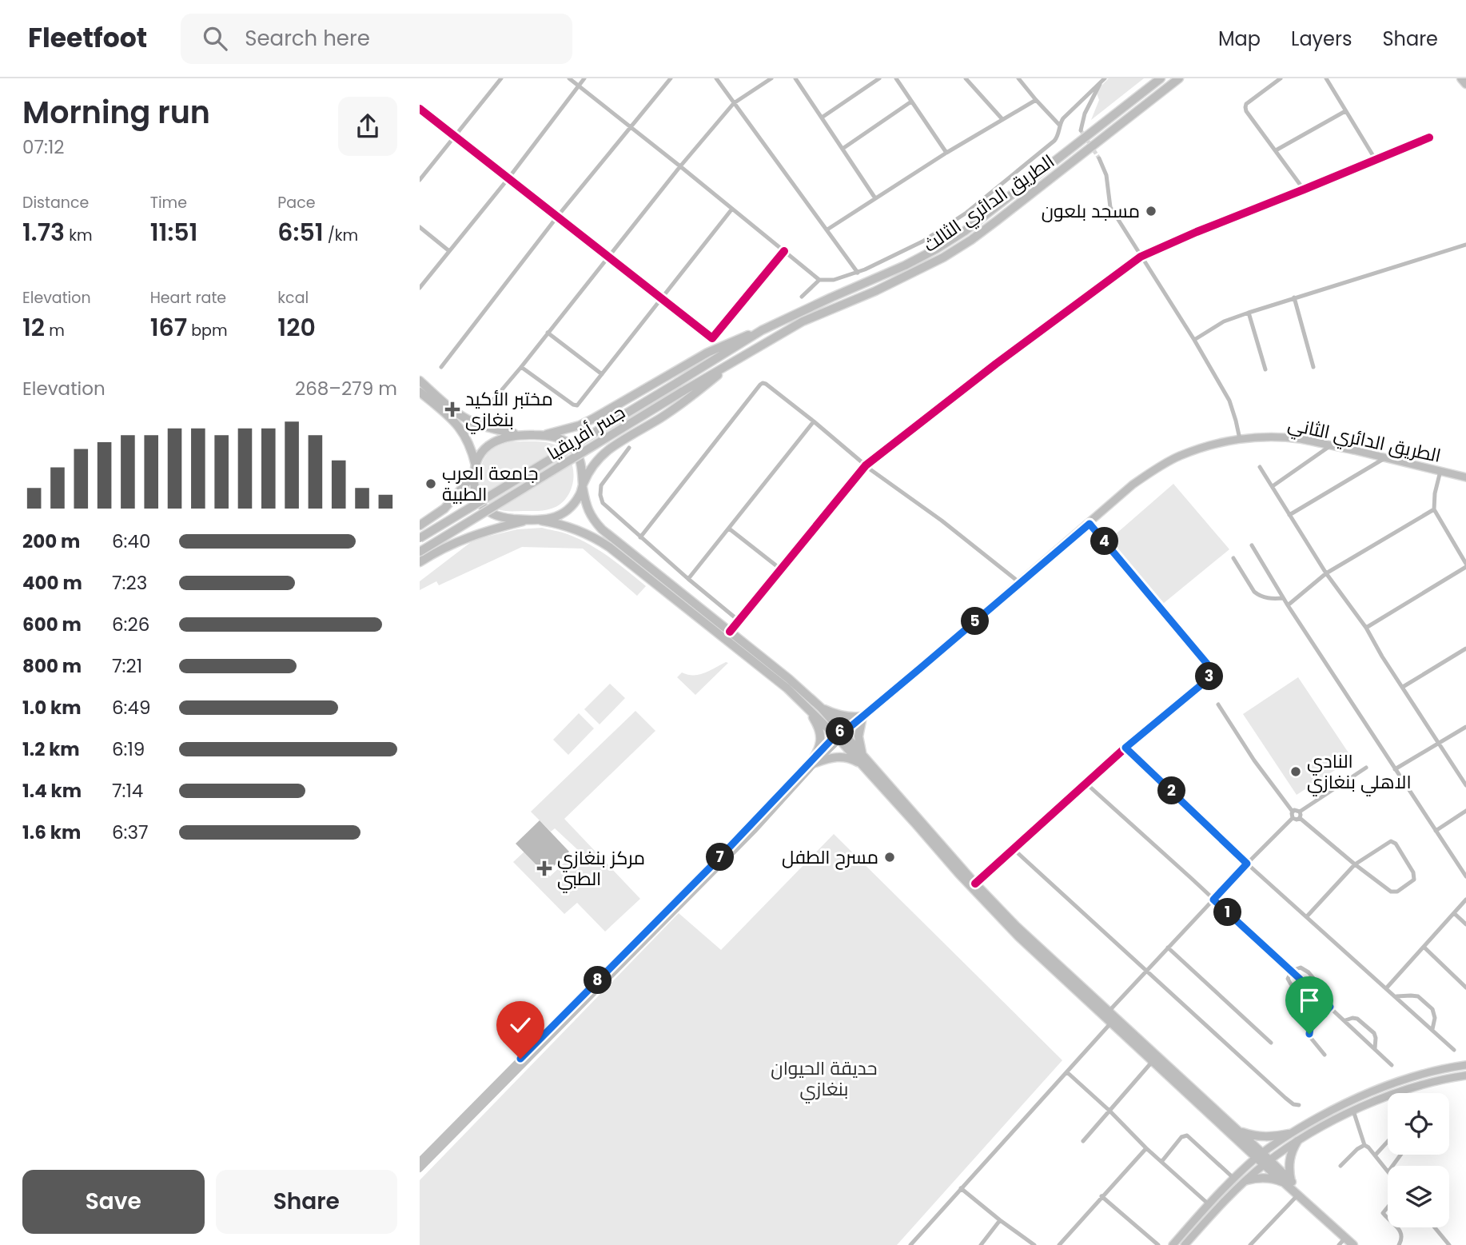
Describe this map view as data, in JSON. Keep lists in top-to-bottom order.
{
  "streets": {
    "highway": ["الطريق الدائري الثالث", "جسر أفريقيا"],
    "main road": ["الطريق الدائري الثاني"]
  },
  "crossings": [
    ["الطريق الدائري الثالث", "جسر أفريقيا"]
  ],
  "parks": ["حديقة الحيوان بنغازي"],
  "places": {
    "other": [
      "مسجد بلعون",
      "جامعة العرب الطبية",
      "النادي الاهلي بنغازي",
      "مسرح الطفل"
    ],
    "health": ["مختبر الأكيد بنغازي", "مركز بنغازي الطبي"]
  },
  "page": {
    "header": "Fleetfoot",
    "search": "Search here",
    "nav": ["Map", "Layers", "Share"],
    "heading": ["Morning run", "07:12"],
    "stats": [
      ["Distance", "1.73 km"],
      ["Time", "11:51"],
      ["Pace", "6:51 /km"],
      ["Elevation", "12 m"],
      ["Heart rate", "167 bpm"],
      ["kcal", "120"]
    ],
    "chart": ["Elevation", "268–279 m"],
    "list": [
      {
        "name": "200 m",
        "note": "6:40"
      },
      {
        "name": "400 m",
        "note": "7:23"
      },
      {
        "name": "600 m",
        "note": "6:26"
      },
      {
        "name": "800 m",
        "note": "7:21"
      },
      {
        "name": "1.0 km",
        "note": "6:49"
      },
      {
        "name": "1.2 km",
        "note": "6:19"
      },
      {
        "name": "1.4 km",
        "note": "7:14"
      },
      {
        "name": "1.6 km",
        "note": "6:37"
      }
    ],
    "pins": [
      "4",
      "5",
      "3",
      "6",
      "2",
      "7",
      "1",
      "8"
    ],
    "buttons": ["Save", "Share"]
  }
}
